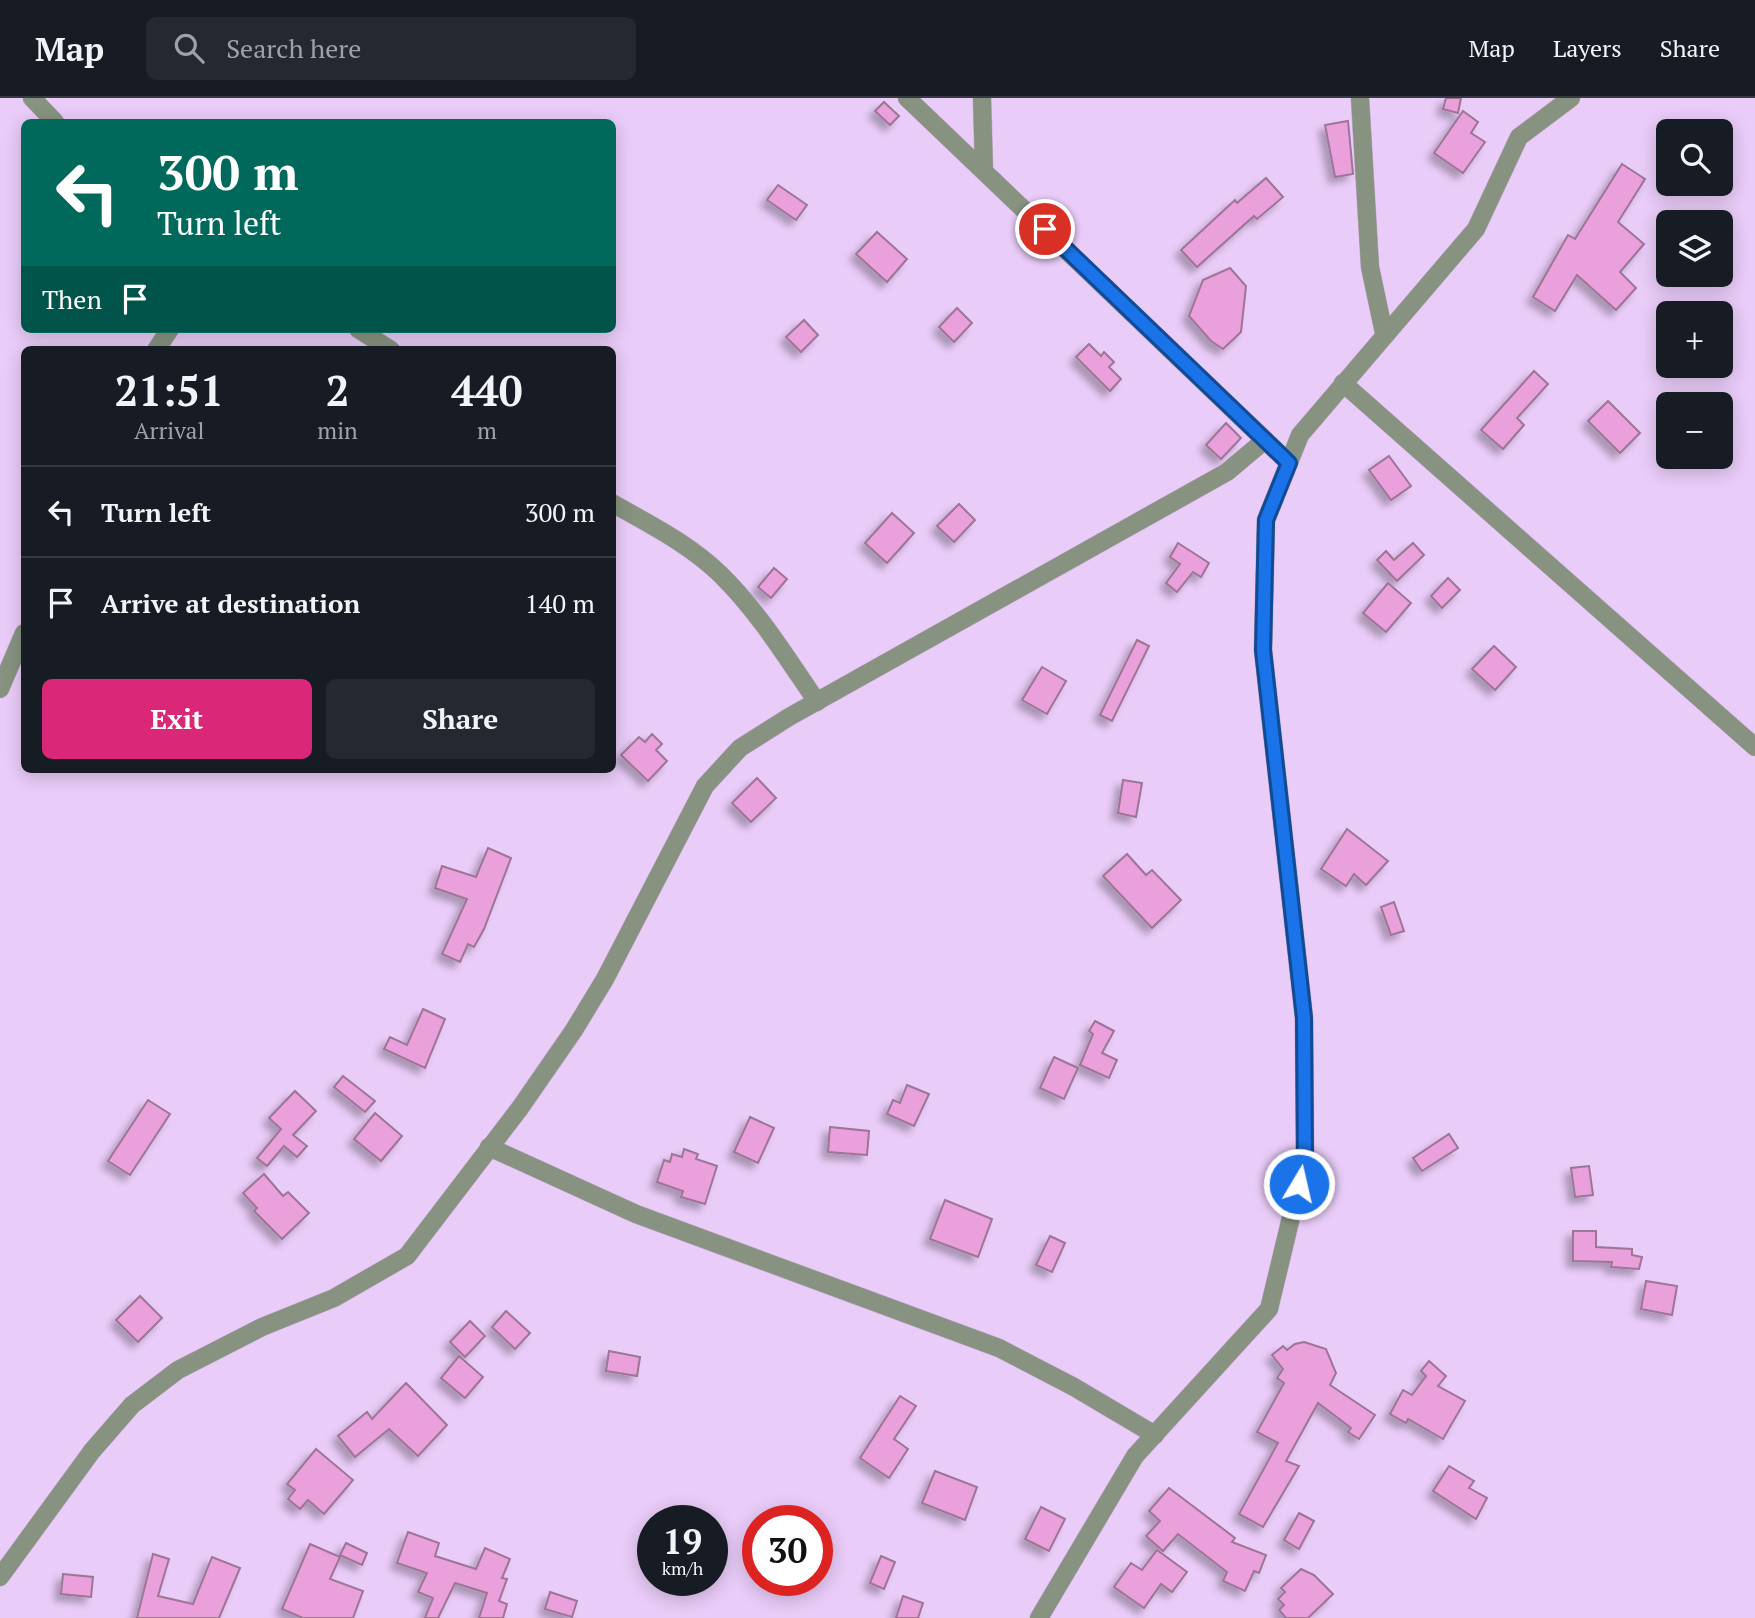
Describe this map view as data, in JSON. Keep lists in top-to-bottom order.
{
  "page": {
    "header": "Map",
    "search": "Search here",
    "nav": ["Map", "Layers", "Share"],
    "map_buttons": ["+", "−"],
    "turn": ["300 m", "Turn left"],
    "then": "Then",
    "eta": [
      "21:51",
      "Arrival",
      "2",
      "min",
      "440",
      "m"
    ],
    "list": [
      {
        "name": "Turn left",
        "value": "300 m"
      },
      {
        "name": "Arrive at destination",
        "value": "140 m"
      }
    ],
    "buttons": ["Exit", "Share"],
    "speed": "19 km/h",
    "limit": "30"
  }
}
